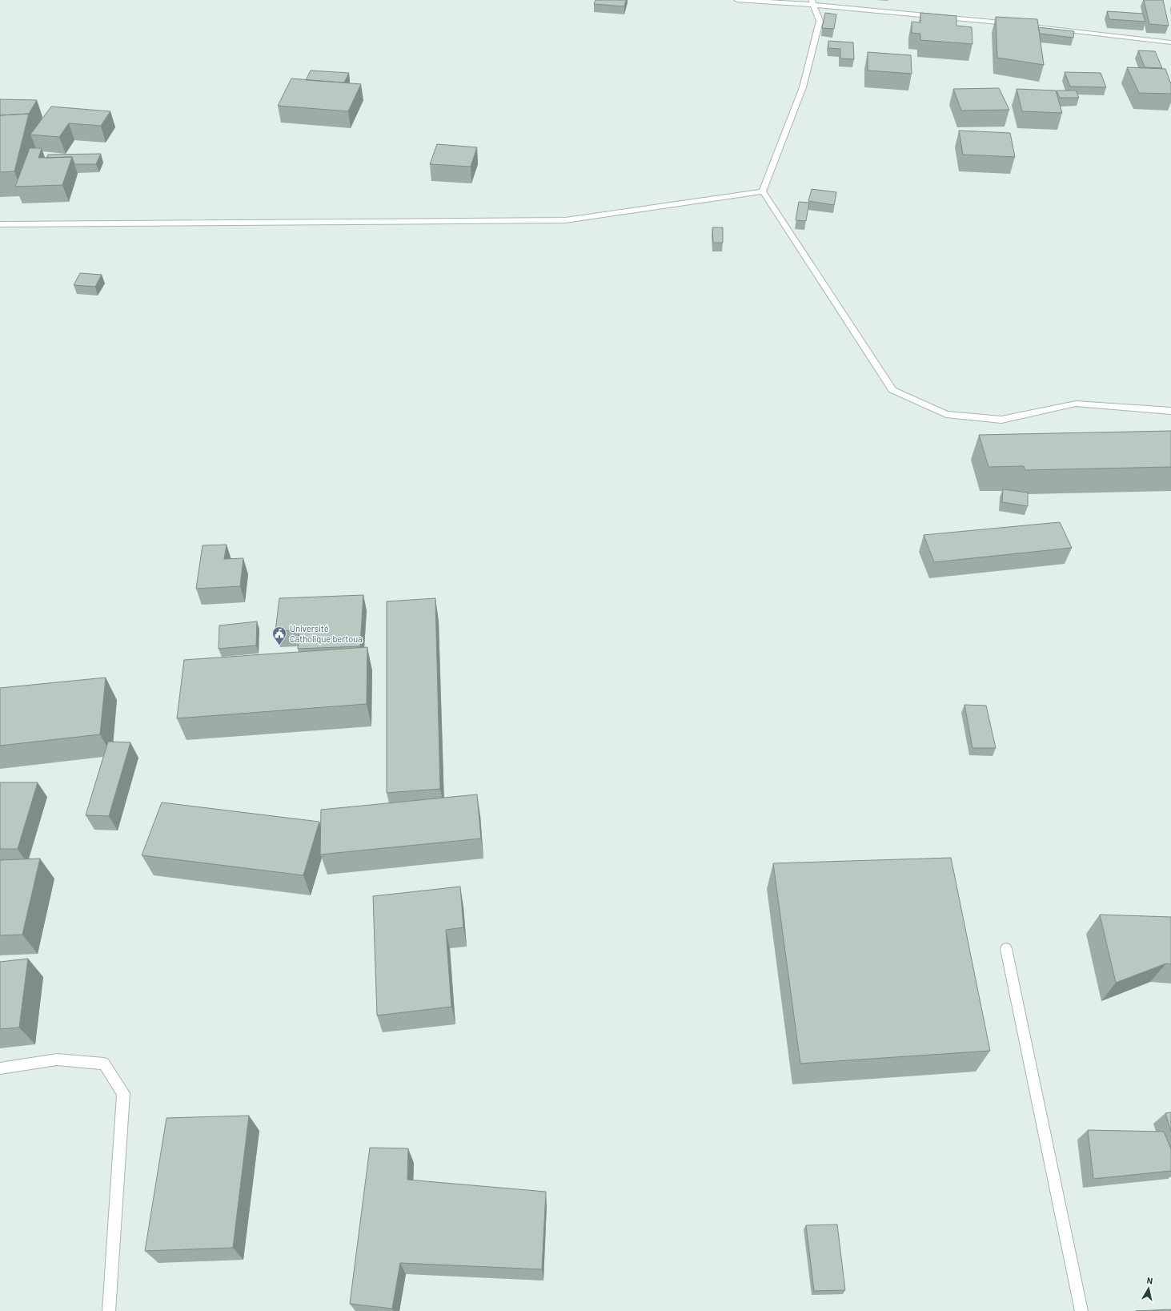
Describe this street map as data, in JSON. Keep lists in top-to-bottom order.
{
  "places": {
    "public building": ["Université Catholique bertoua"]
  },
  "north": "top"
}
